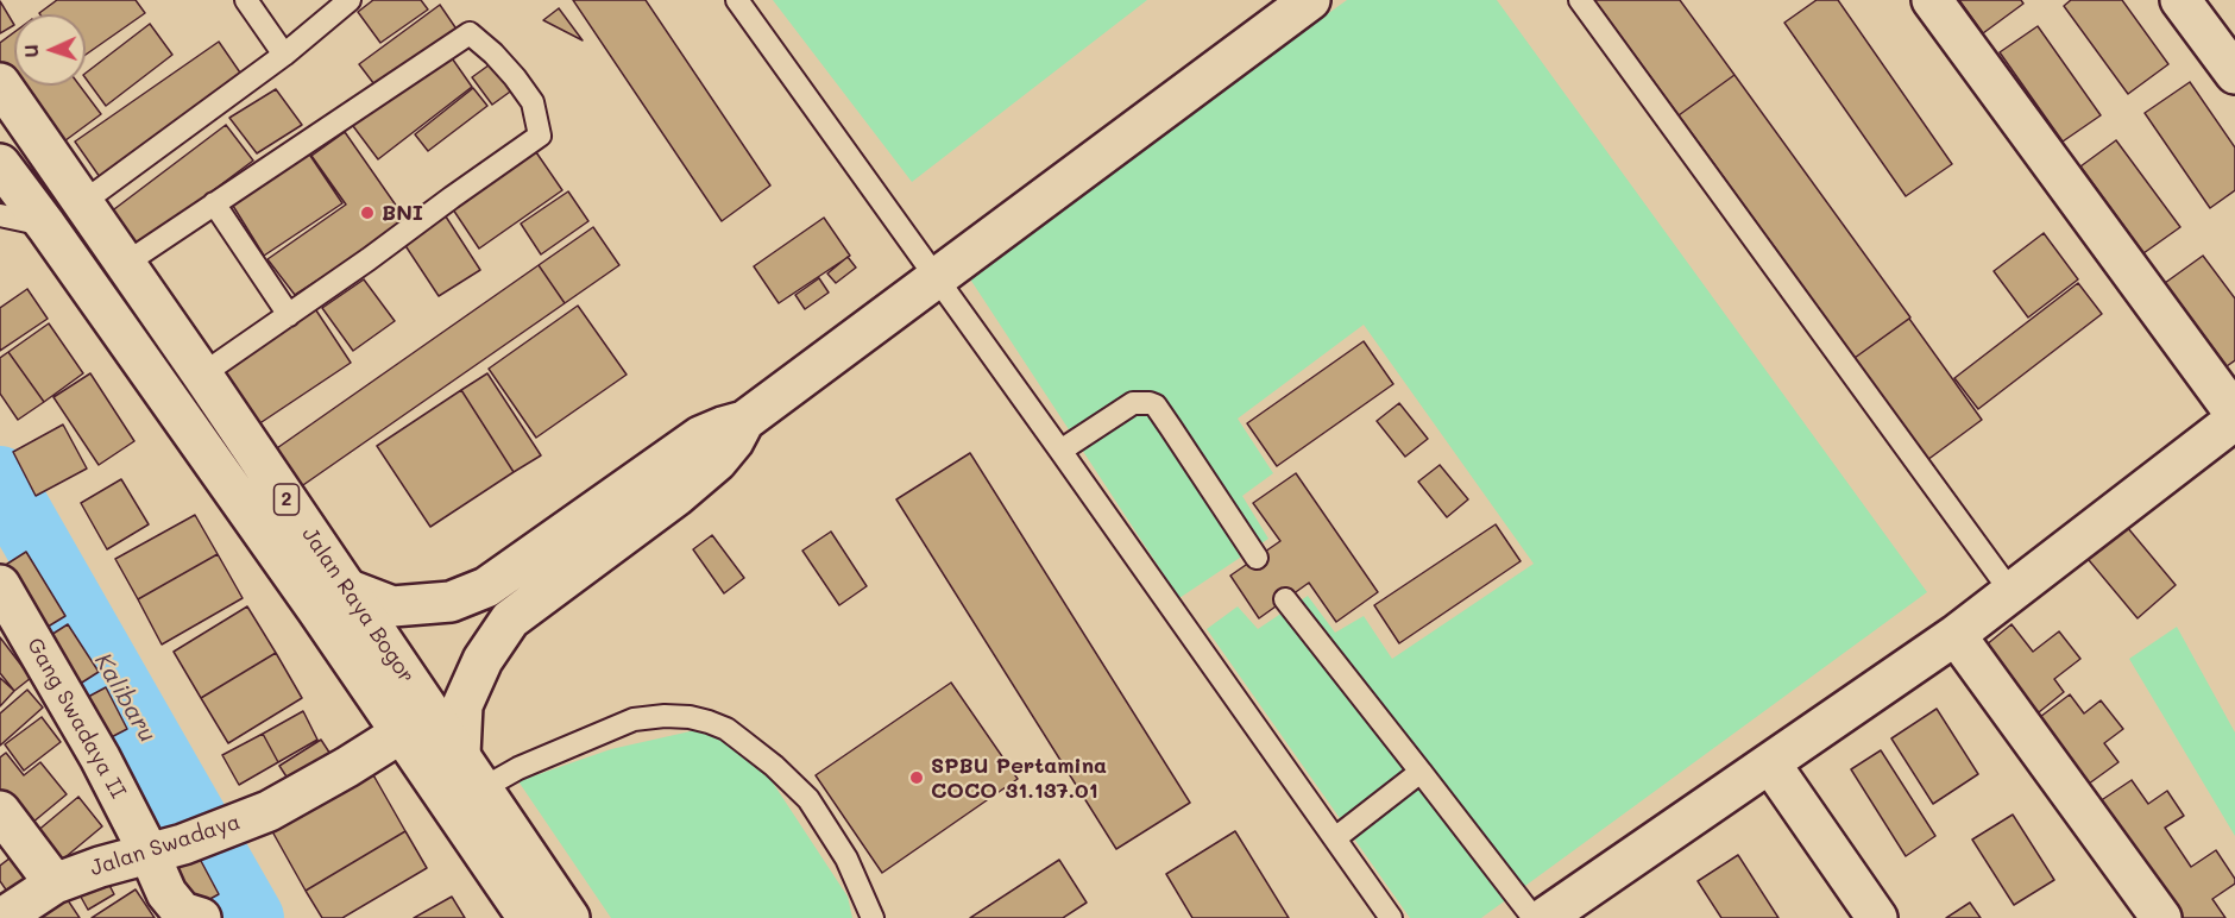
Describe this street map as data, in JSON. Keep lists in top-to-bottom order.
{
  "streets": {
    "main road": [
      "2",
      "Jalan Raya Bogor",
      "Gang Swadaya II",
      "Jalan Swadaya"
    ]
  },
  "crossings": [
    ["Jalan Raya Bogor", "Jalan Swadaya"],
    ["Gang Swadaya II", "Jalan Swadaya"]
  ],
  "water": ["Kalibaru"],
  "places": ["BNI", "SPBU Pertamina COCO 31.137.01"],
  "north": "left"
}
